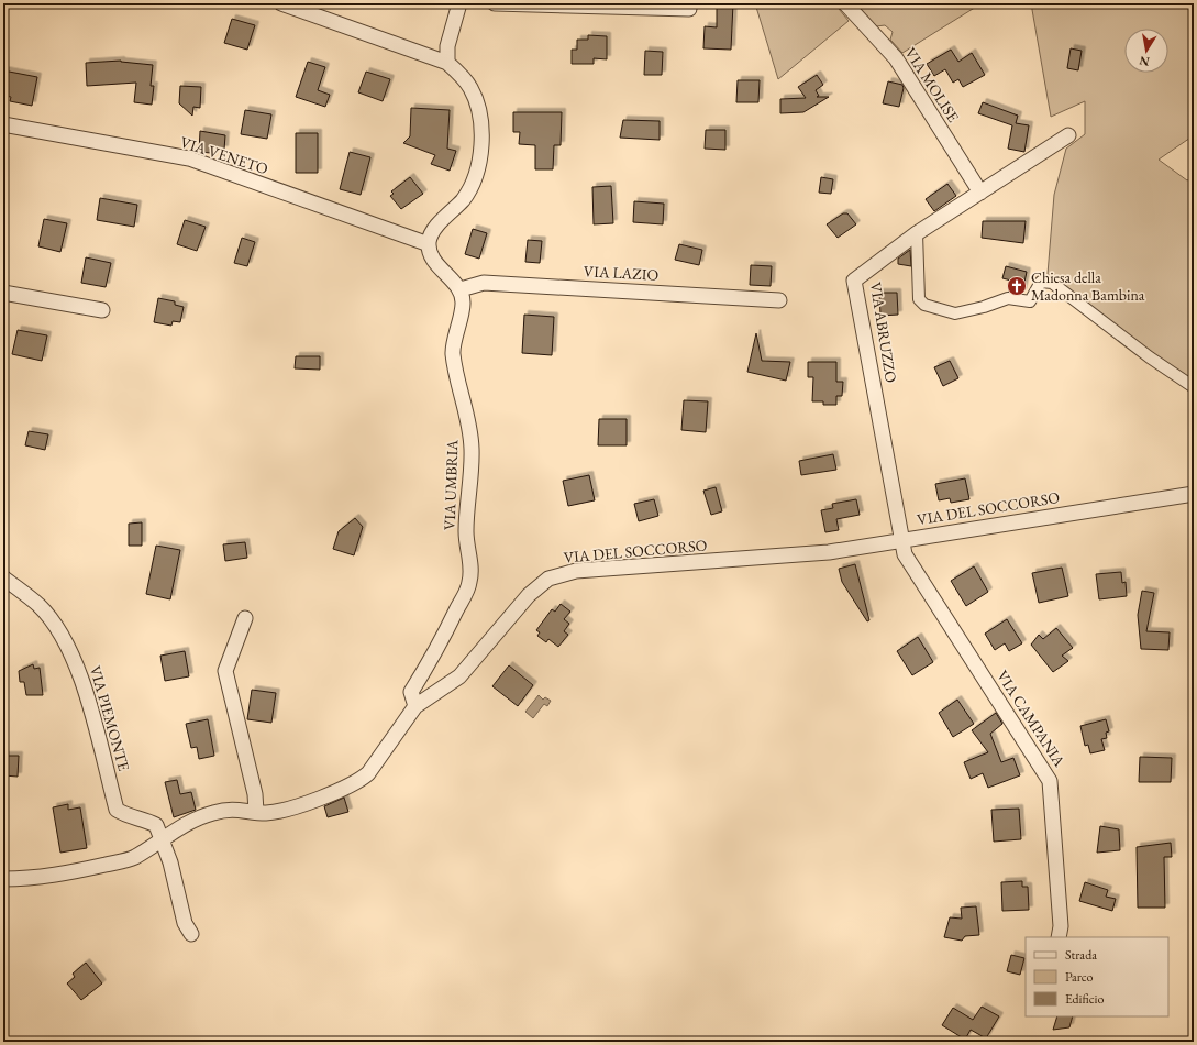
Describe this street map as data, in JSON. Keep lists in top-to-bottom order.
{
  "streets": {
    "street": [
      "VIA MOLISE",
      "VIA VENETO",
      "VIA LAZIO",
      "VIA ABRUZZO",
      "VIA UMBRIA",
      "VIA DEL SOCCORSO",
      "VIA PIEMONTE",
      "VIA CAMPANIA"
    ]
  },
  "crossings": [
    ["VIA MOLISE", "VIA ABRUZZO"],
    ["VIA LAZIO", "VIA UMBRIA"],
    ["VIA ABRUZZO", "VIA DEL SOCCORSO"],
    ["VIA ABRUZZO", "VIA CAMPANIA"],
    ["VIA UMBRIA", "VIA DEL SOCCORSO"],
    ["VIA DEL SOCCORSO", "VIA PIEMONTE"],
    ["VIA DEL SOCCORSO", "VIA CAMPANIA"]
  ],
  "places": {
    "church": ["Chiesa della Madonna Bambina"]
  },
  "legend": ["Strada", "Parco", "Edificio"],
  "north": "bottom"
}
